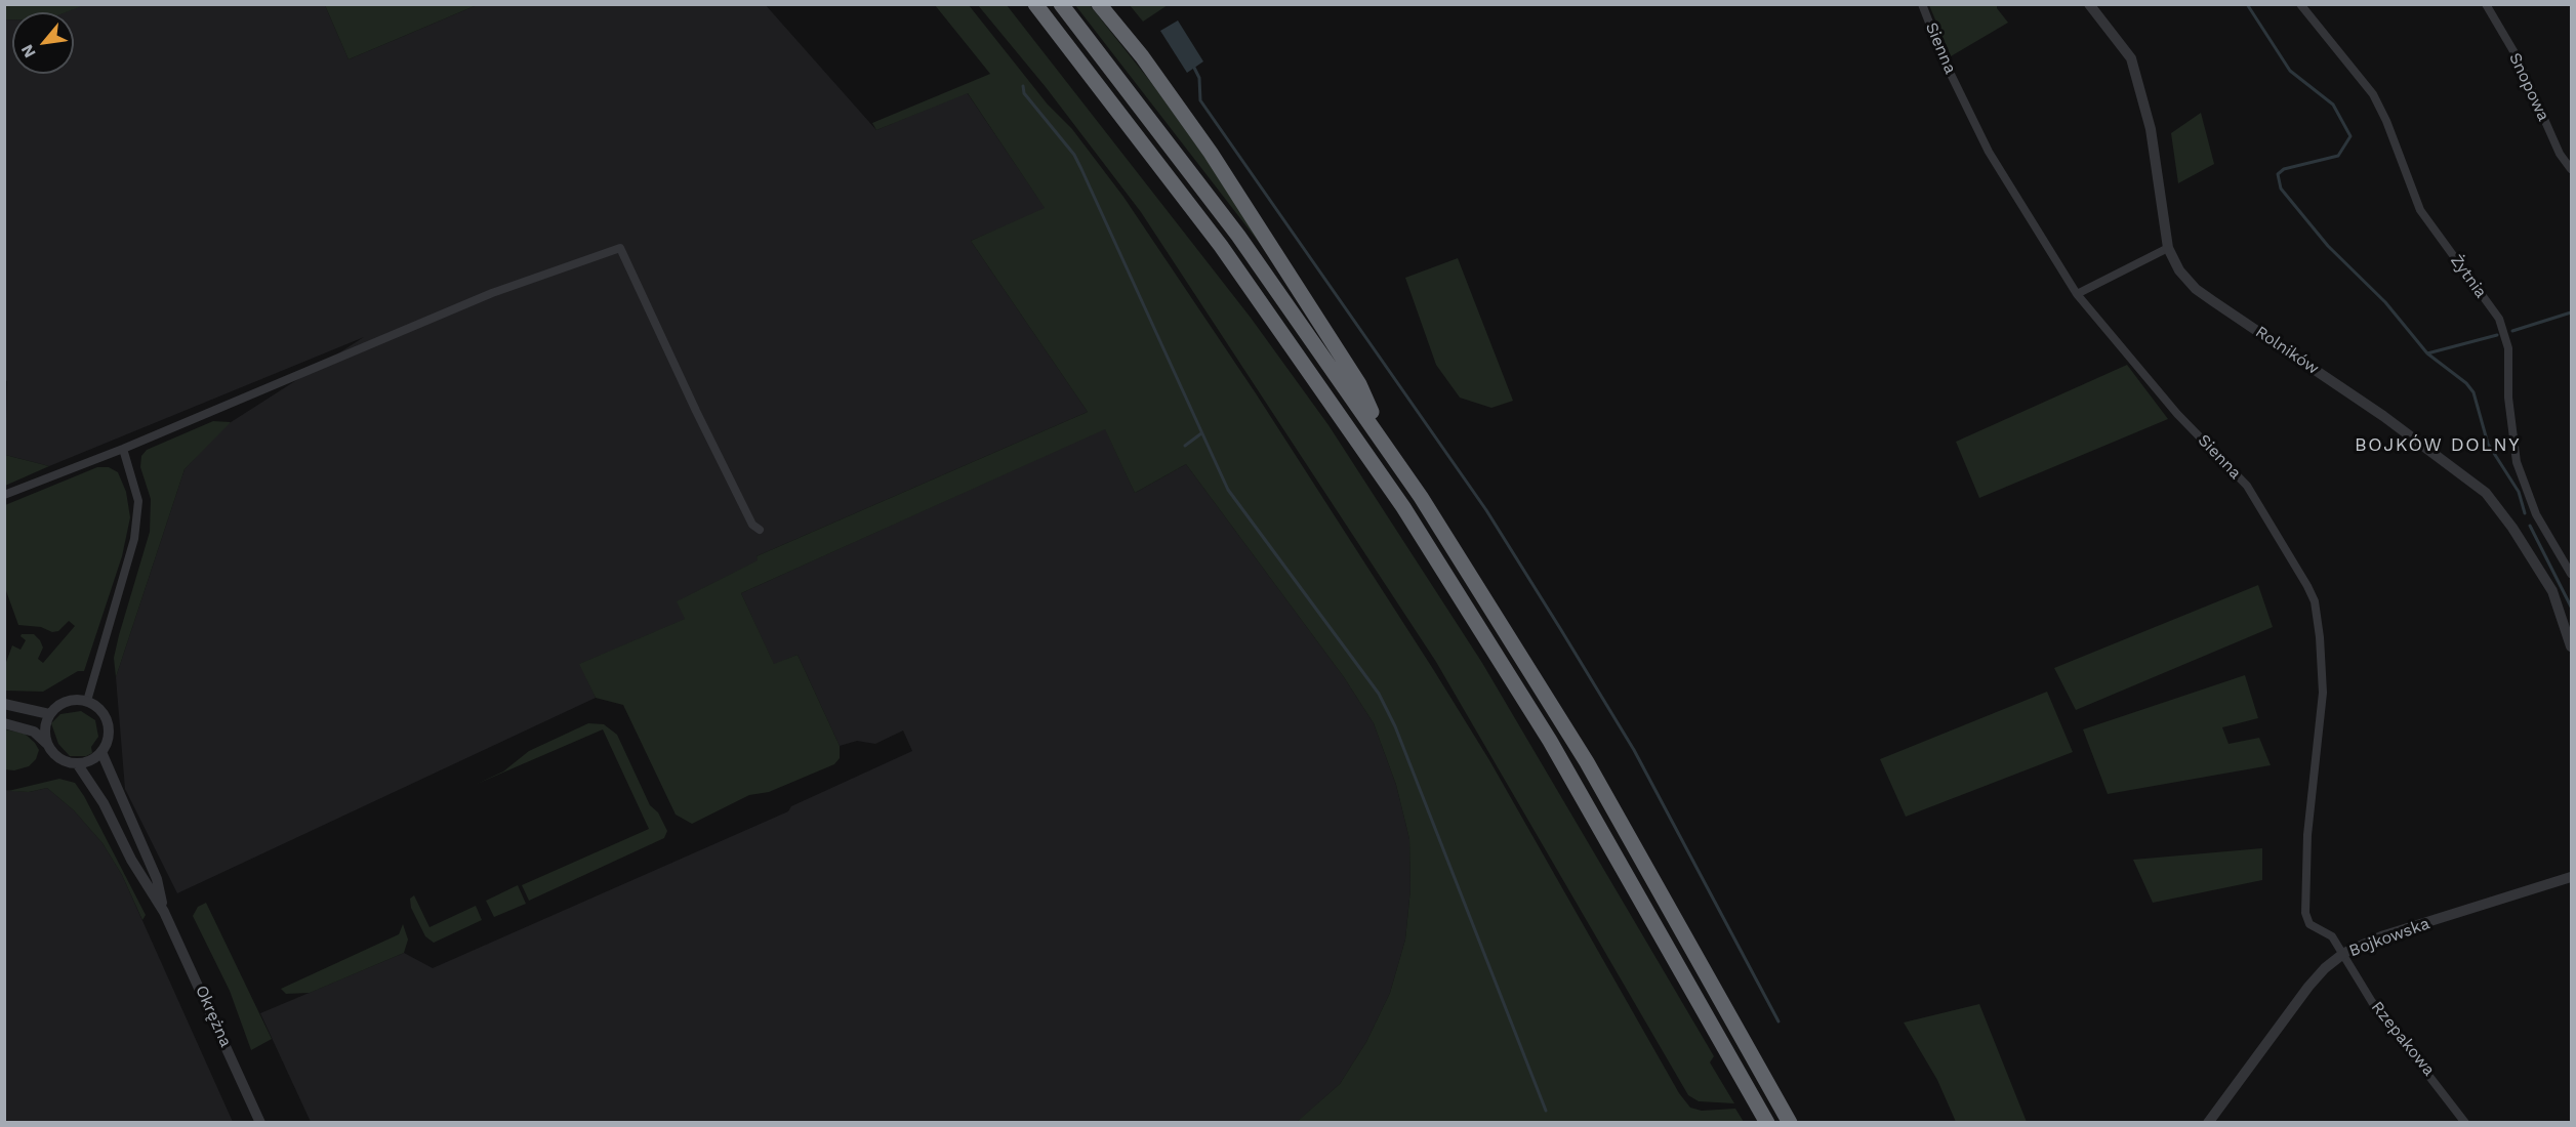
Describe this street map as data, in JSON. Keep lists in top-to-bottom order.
{
  "streets": {
    "street": [
      "Sienna",
      "Snopowa",
      "Żytnia",
      "Rolników",
      "Bojkowska",
      "Okrężna",
      "Rzepakowa"
    ]
  },
  "crossings": [
    ["Sienna", "Bojkowska"],
    ["Sienna", "Rzepakowa"],
    ["Bojkowska", "Rzepakowa"]
  ],
  "districts": ["BOJKÓW DOLNY"],
  "north": "bottom left"
}
